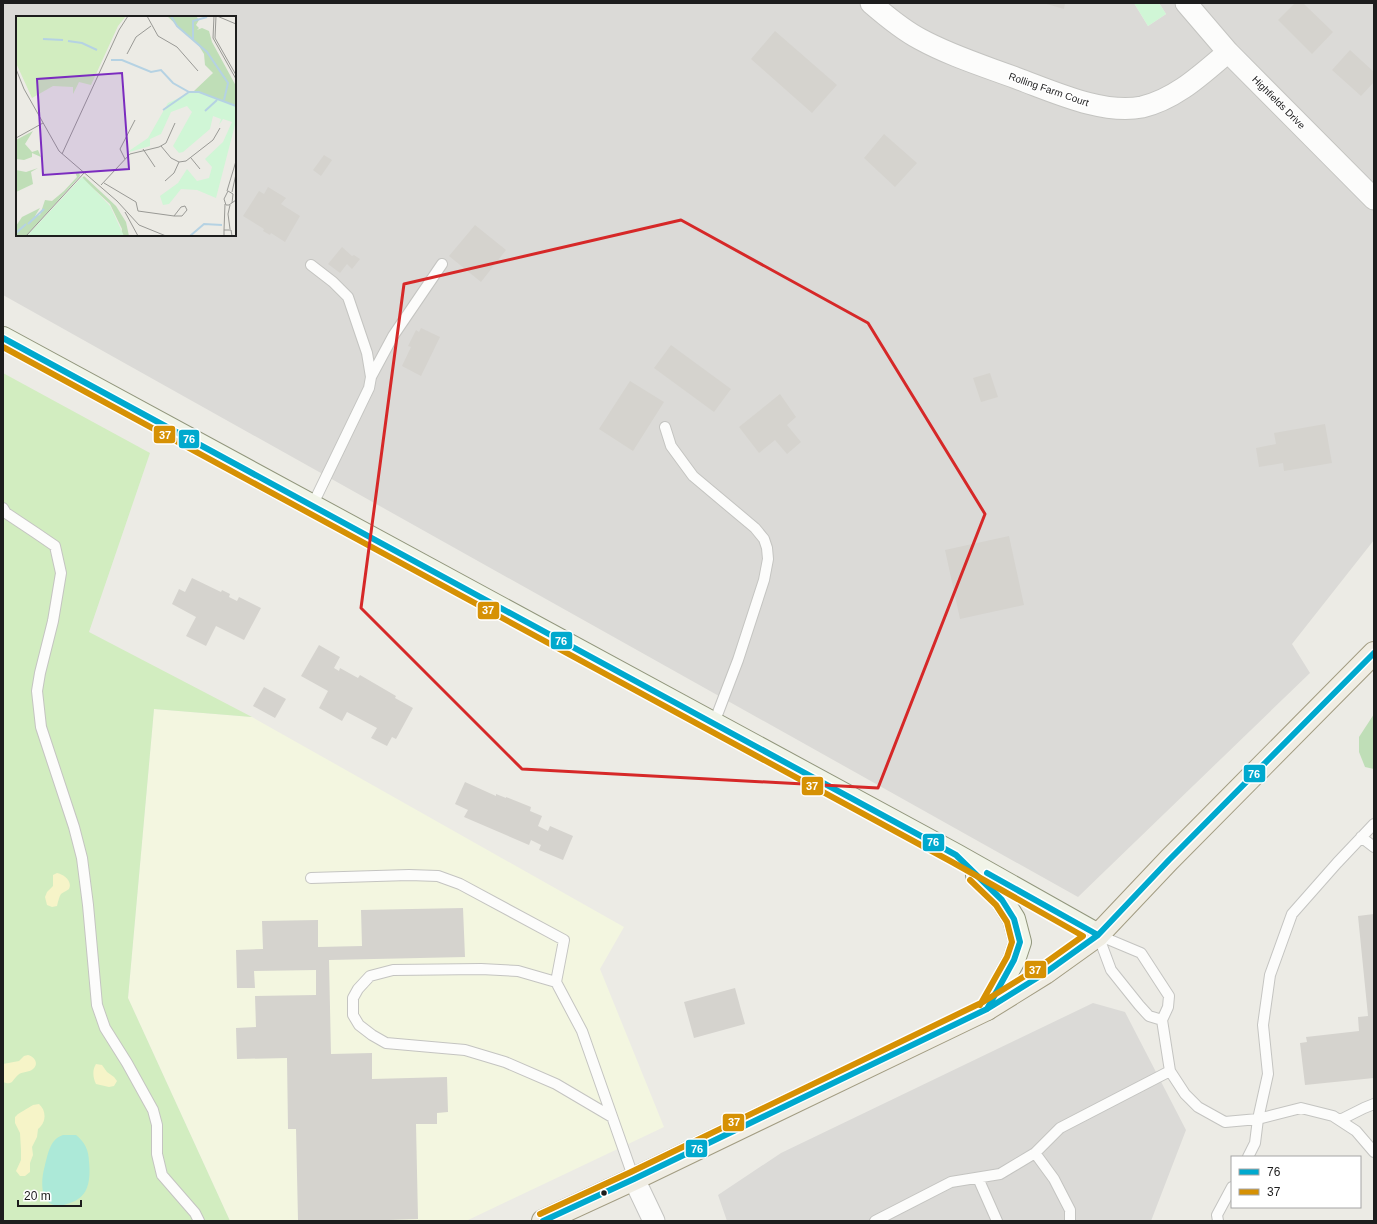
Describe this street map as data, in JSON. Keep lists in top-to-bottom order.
{
  "streets": {
    "street": ["Rolling Farm Court", "Highfields Drive"]
  },
  "crossings": [
    ["Rolling Farm Court", "Highfields Drive"]
  ],
  "lines": ["transit line 76", "transit line 37"],
  "legend": ["76", "37"],
  "scale_bar": "20 m"
}
